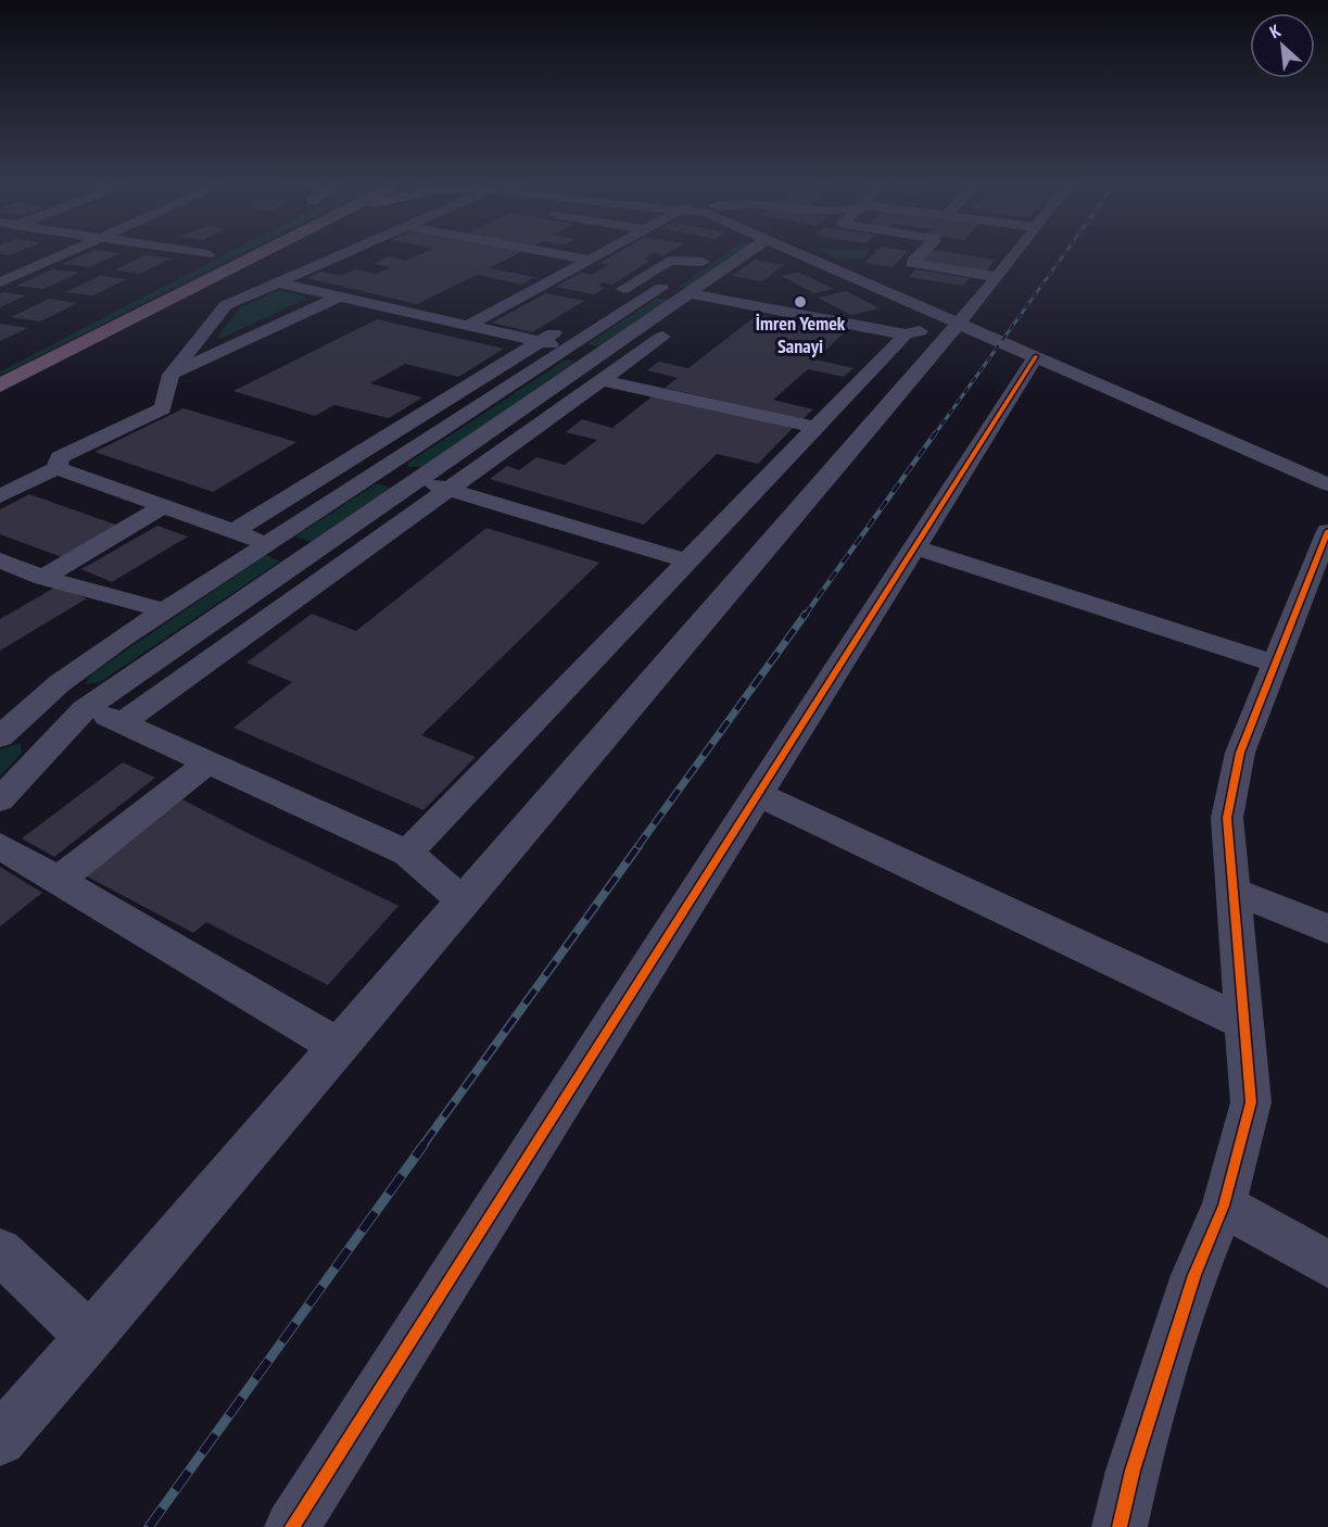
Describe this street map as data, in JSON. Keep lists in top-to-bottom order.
{
  "places": ["İmren Yemek Sanayi"],
  "north": "top left"
}
